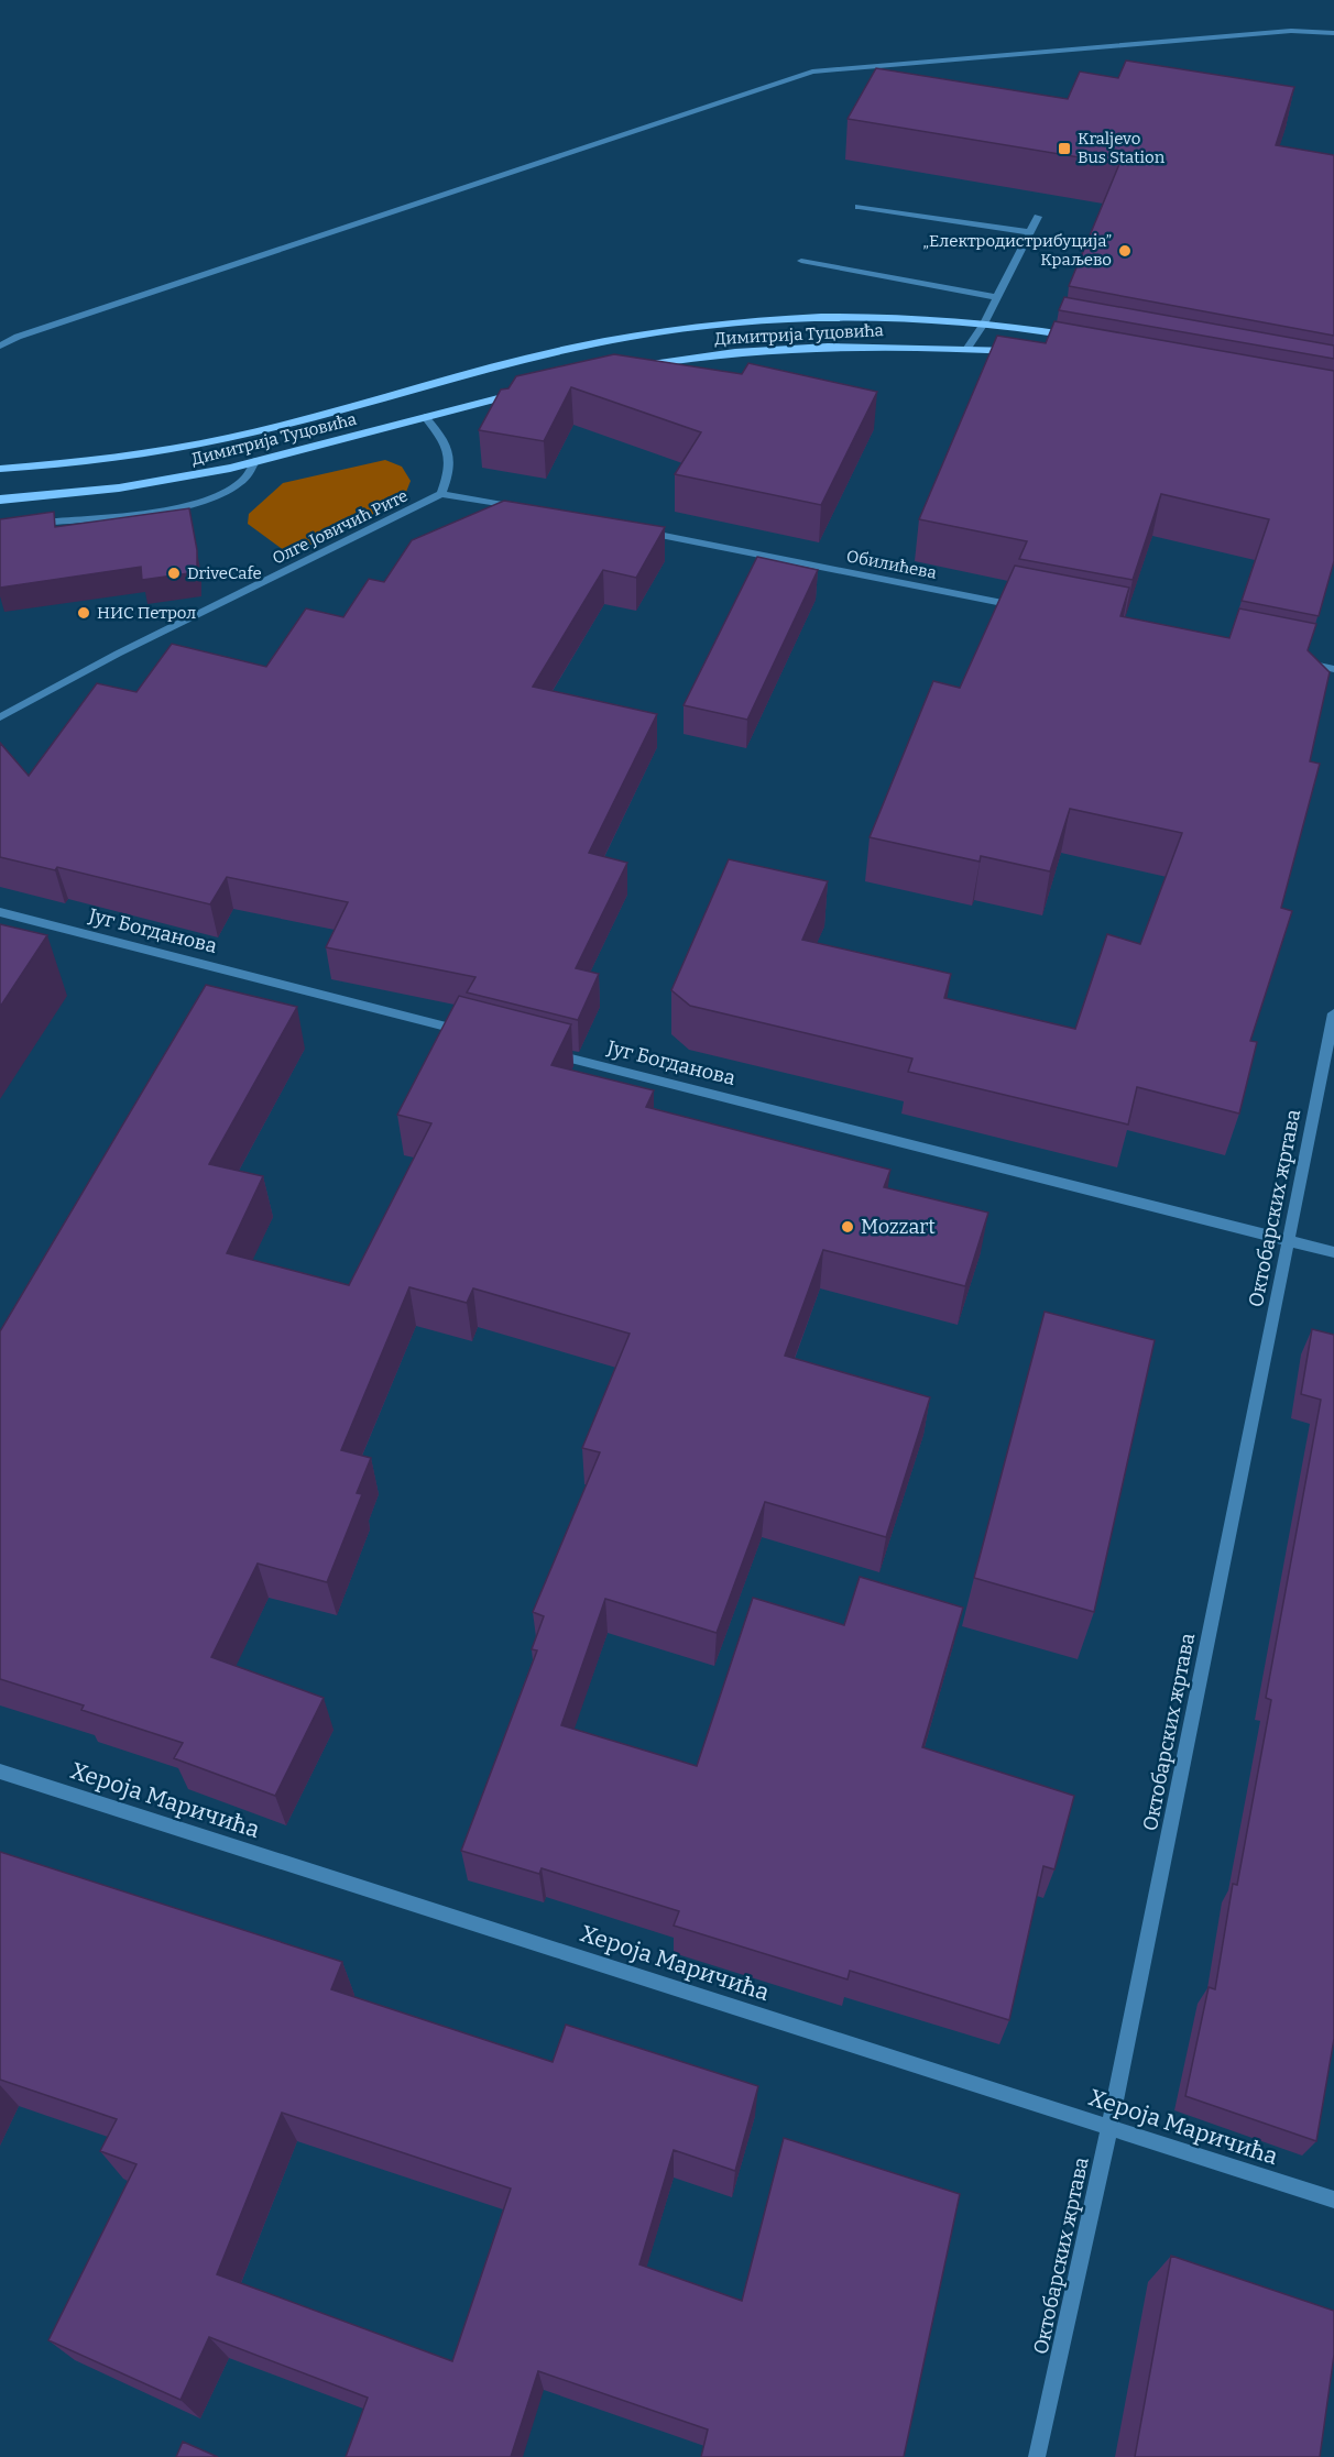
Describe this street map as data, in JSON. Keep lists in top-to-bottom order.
{
  "streets": {
    "main road": ["Димитрија Туцовића"],
    "street": [
      "Олге Јовичић Рите",
      "Обилићева",
      "Југ Богданова",
      "Октобарских жртава",
      "Хероја Маричића"
    ]
  },
  "crossings": [
    ["Југ Богданова", "Октобарских жртава"],
    ["Октобарских жртава", "Хероја Маричића"]
  ],
  "places": {
    "transit": ["Kraljevo Bus Station"],
    "other": [
      "„Електродистрибуција” Краљево",
      "DriveCafe",
      "НИС Петрол",
      "Mozzart"
    ]
  }
}
